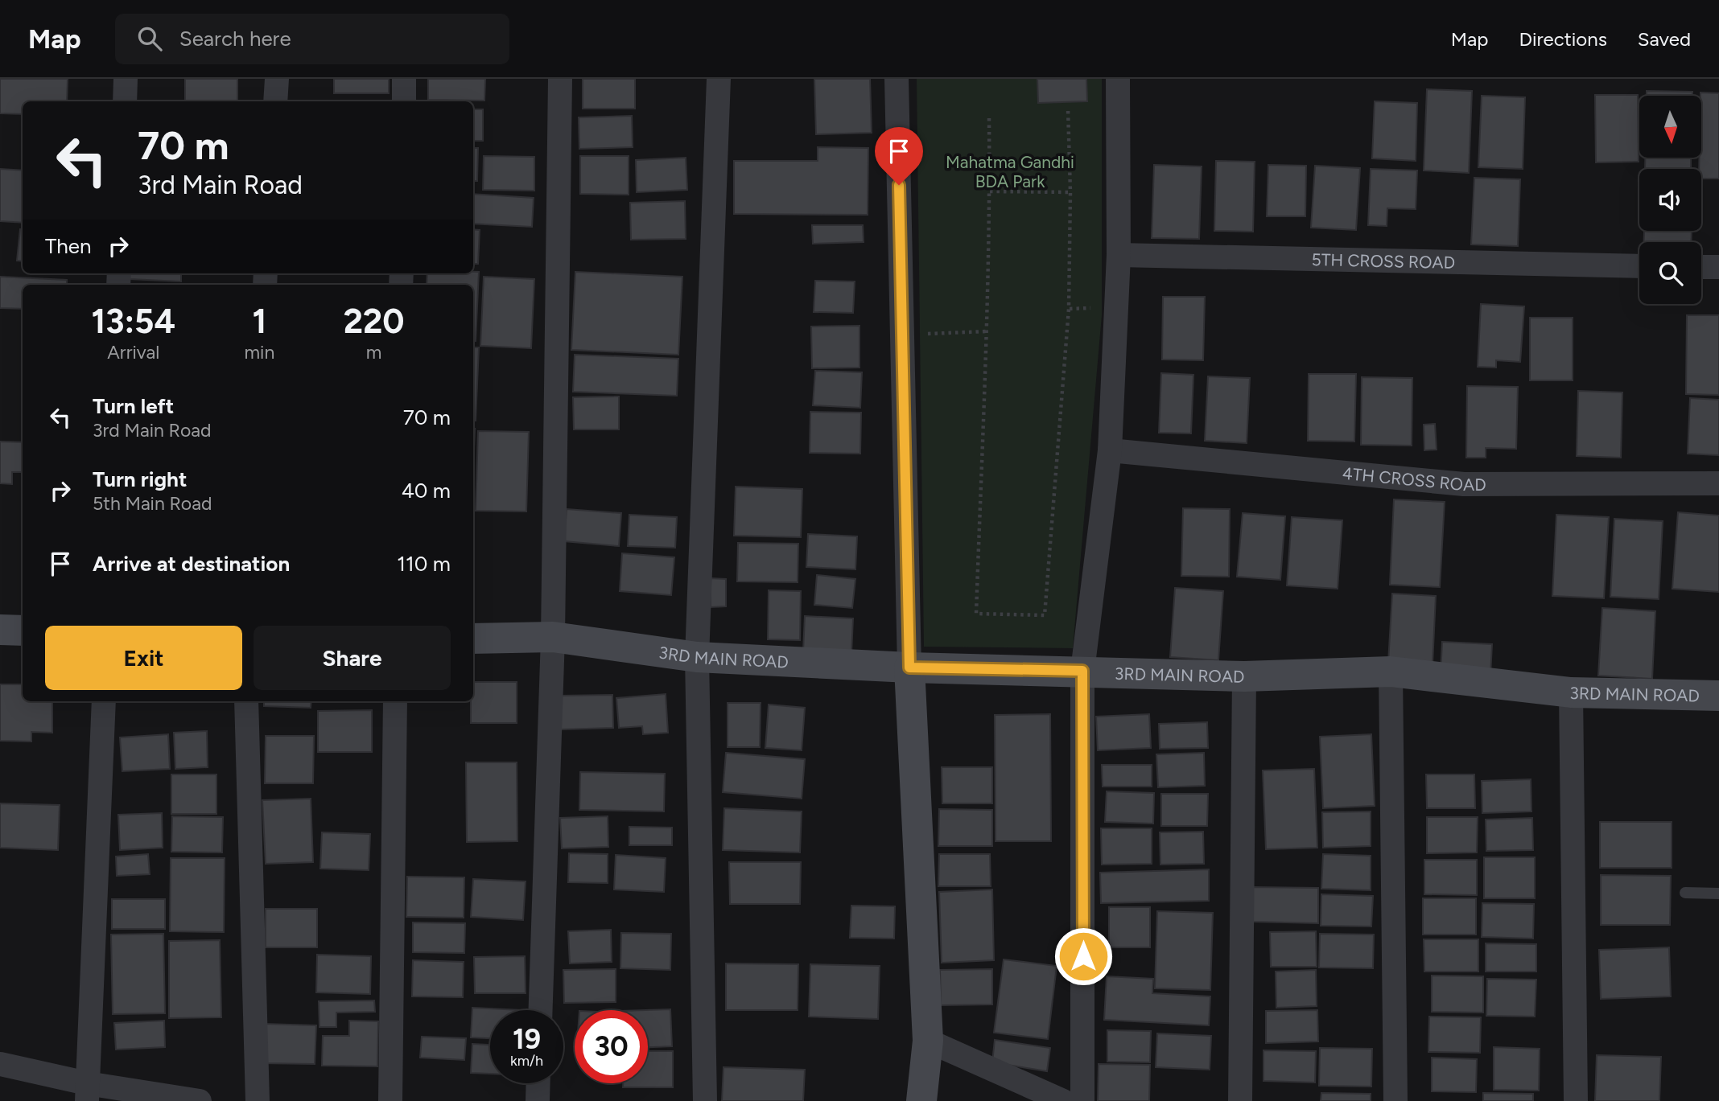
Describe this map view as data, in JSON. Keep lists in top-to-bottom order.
{
  "streets": {
    "street": ["5TH CROSS ROAD", "4TH CROSS ROAD", "3RD MAIN ROAD"]
  },
  "parks": ["Mahatma Gandhi BDA Park"],
  "north": "bottom",
  "page": {
    "header": "Map",
    "search": "Search here",
    "nav": ["Map", "Directions", "Saved"],
    "turn": ["70 m", "3rd Main Road"],
    "then": "Then",
    "eta": [
      "13:54",
      "Arrival",
      "1",
      "min",
      "220",
      "m"
    ],
    "list": [
      {
        "name": "Turn left",
        "note": "3rd Main Road",
        "value": "70 m"
      },
      {
        "name": "Turn right",
        "note": "5th Main Road",
        "value": "40 m"
      },
      {
        "name": "Arrive at destination",
        "value": "110 m"
      }
    ],
    "buttons": ["Exit", "Share"],
    "speed": "19 km/h",
    "limit": "30"
  }
}
